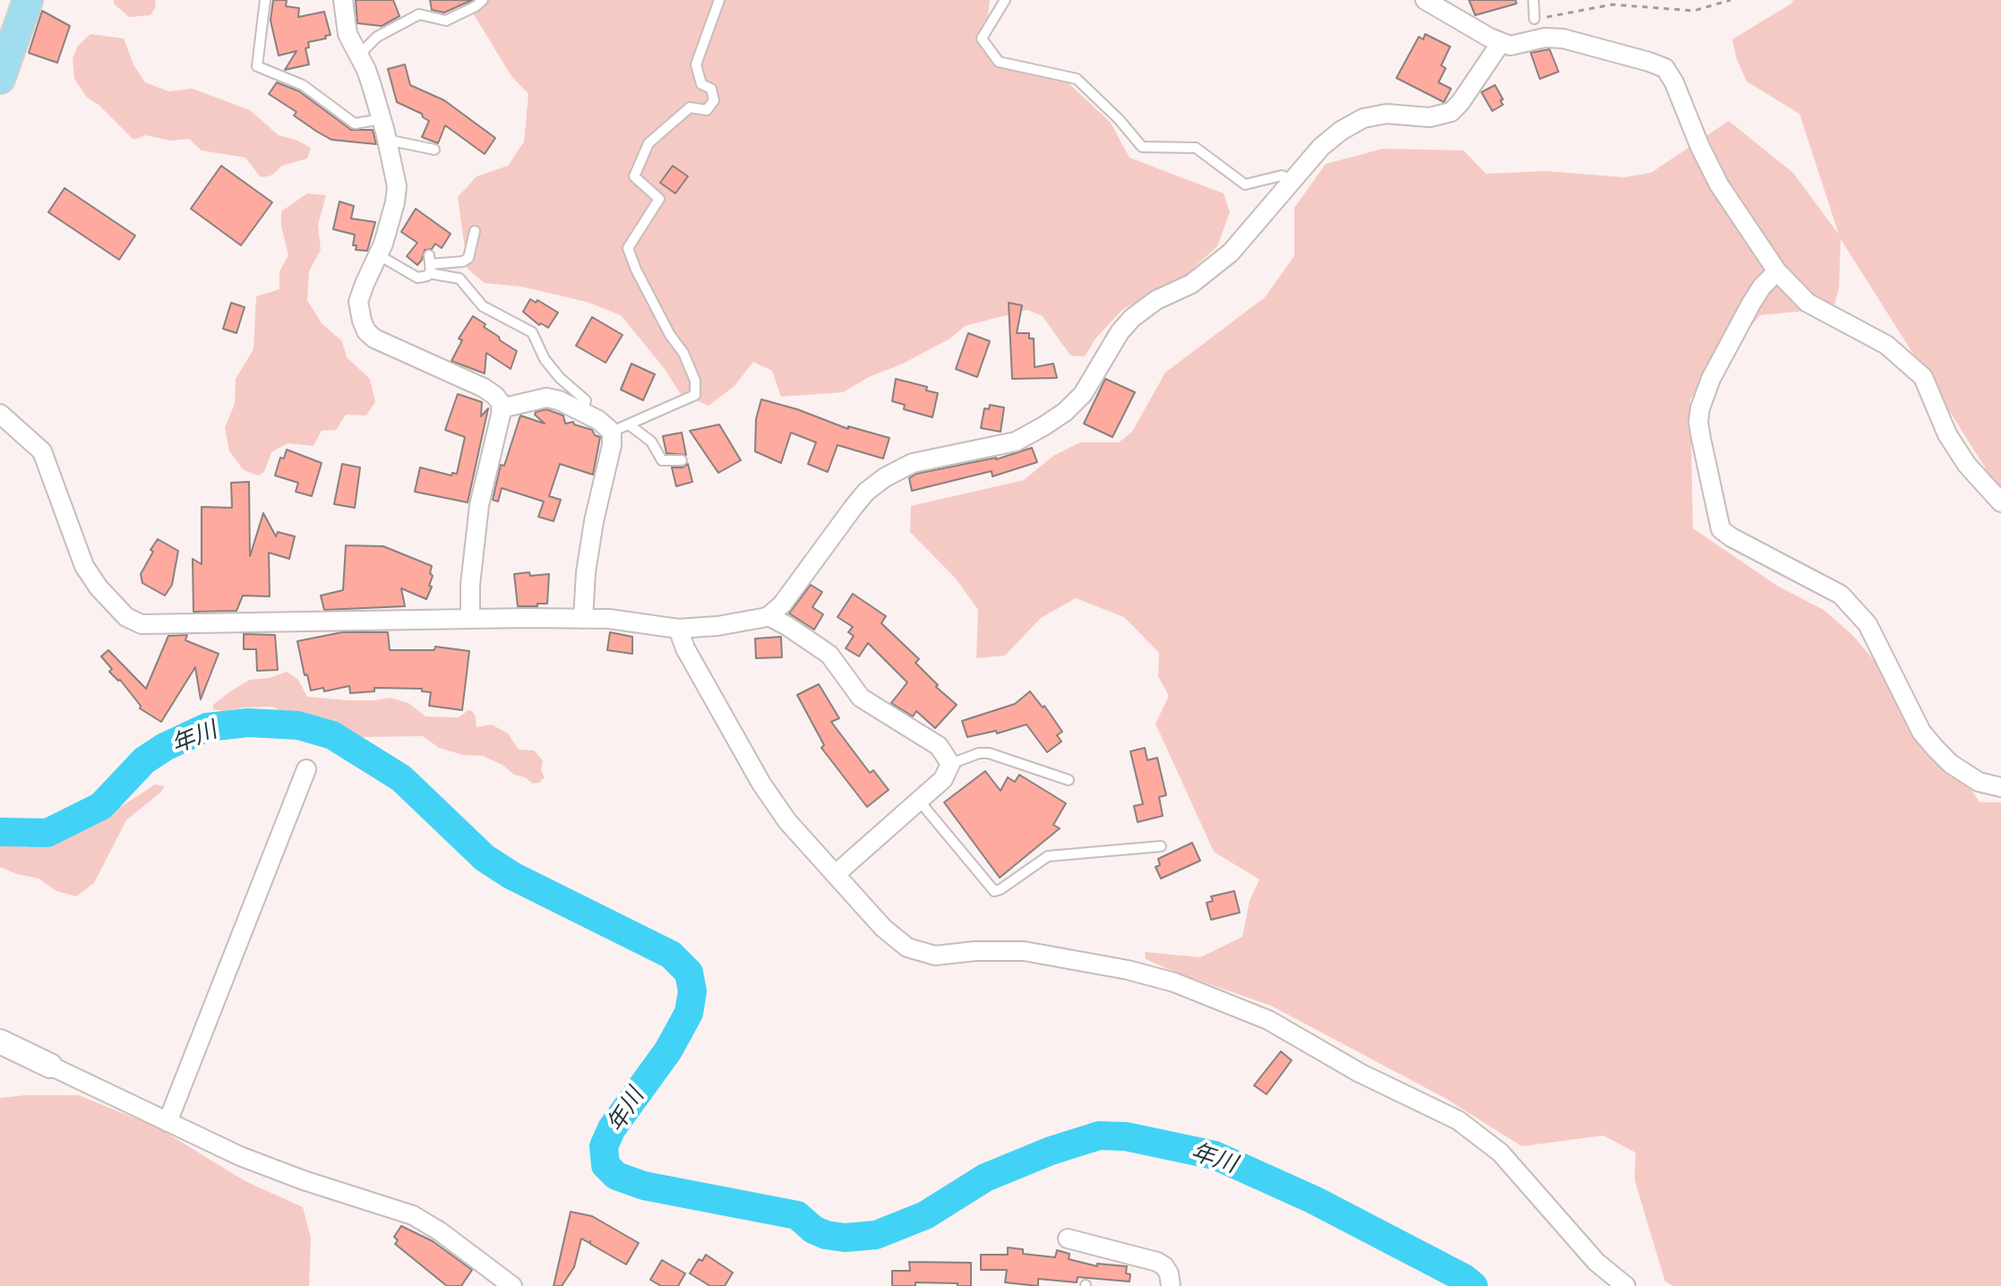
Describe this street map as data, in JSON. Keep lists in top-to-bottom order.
{
  "water": ["年川"]
}
